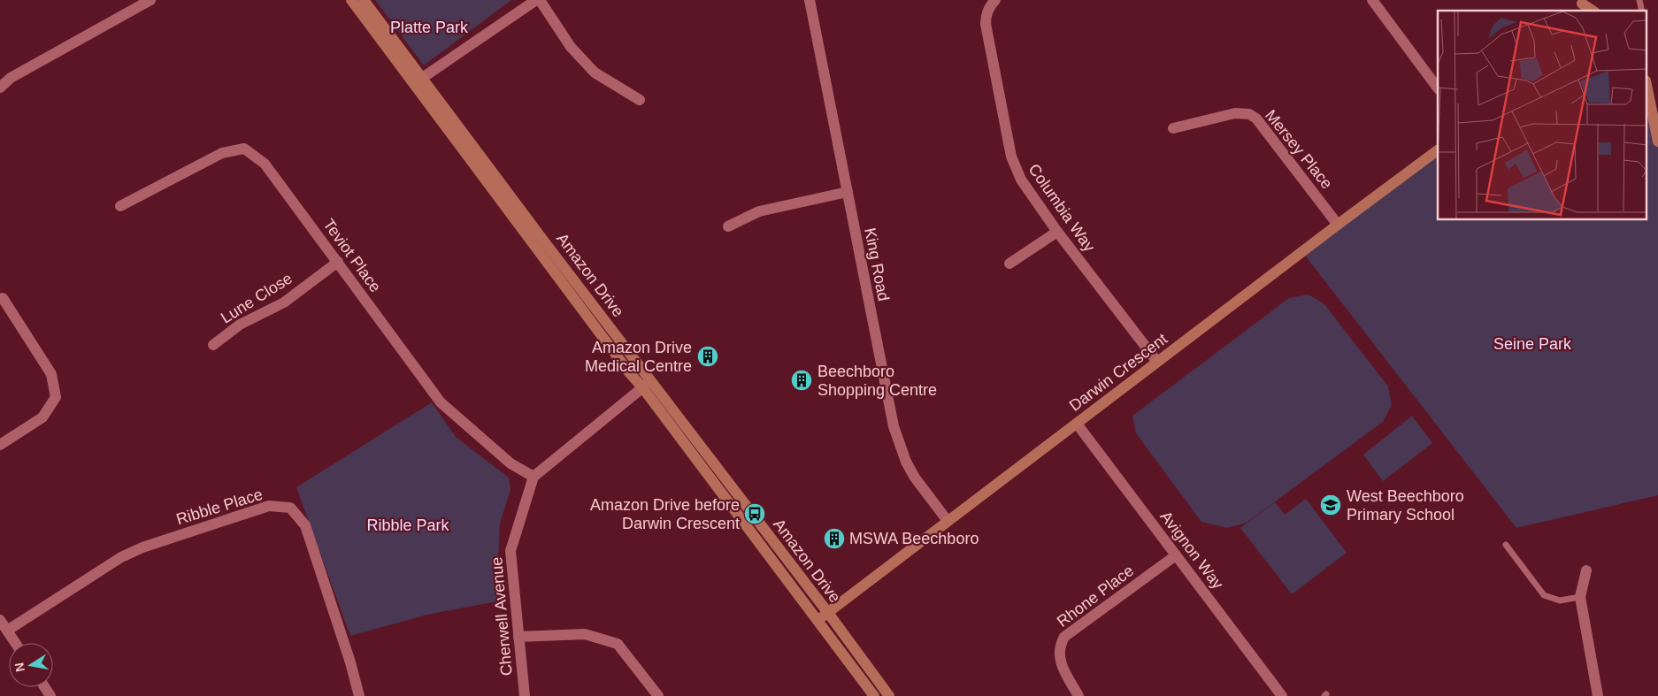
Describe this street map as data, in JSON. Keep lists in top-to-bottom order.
{
  "streets": {
    "street": [
      "Mersey Place",
      "Columbia Way",
      "Teviot Place",
      "King Road",
      "Amazon Drive",
      "Lune Close",
      "Darwin Crescent",
      "Ribble Place",
      "Avignon Way",
      "Rhone Place",
      "Cherwell Avenue"
    ]
  },
  "crossings": [
    ["Mersey Place", "Darwin Crescent"],
    ["Columbia Way", "Darwin Crescent"],
    ["Teviot Place", "Lune Close"],
    ["Teviot Place", "Cherwell Avenue"],
    ["King Road", "Darwin Crescent"],
    ["Amazon Drive", "Darwin Crescent"],
    ["Darwin Crescent", "Avignon Way"],
    ["Avignon Way", "Rhone Place"]
  ],
  "parks": ["Platte Park", "Seine Park", "Ribble Park"],
  "places": {
    "building": ["Amazon Drive Medical Centre", "Beechboro Shopping Centre", "MSWA Beechboro"],
    "school or university": ["West Beechboro Primary School"],
    "bus stop": ["Amazon Drive before Darwin Crescent"]
  },
  "north": "left"
}
